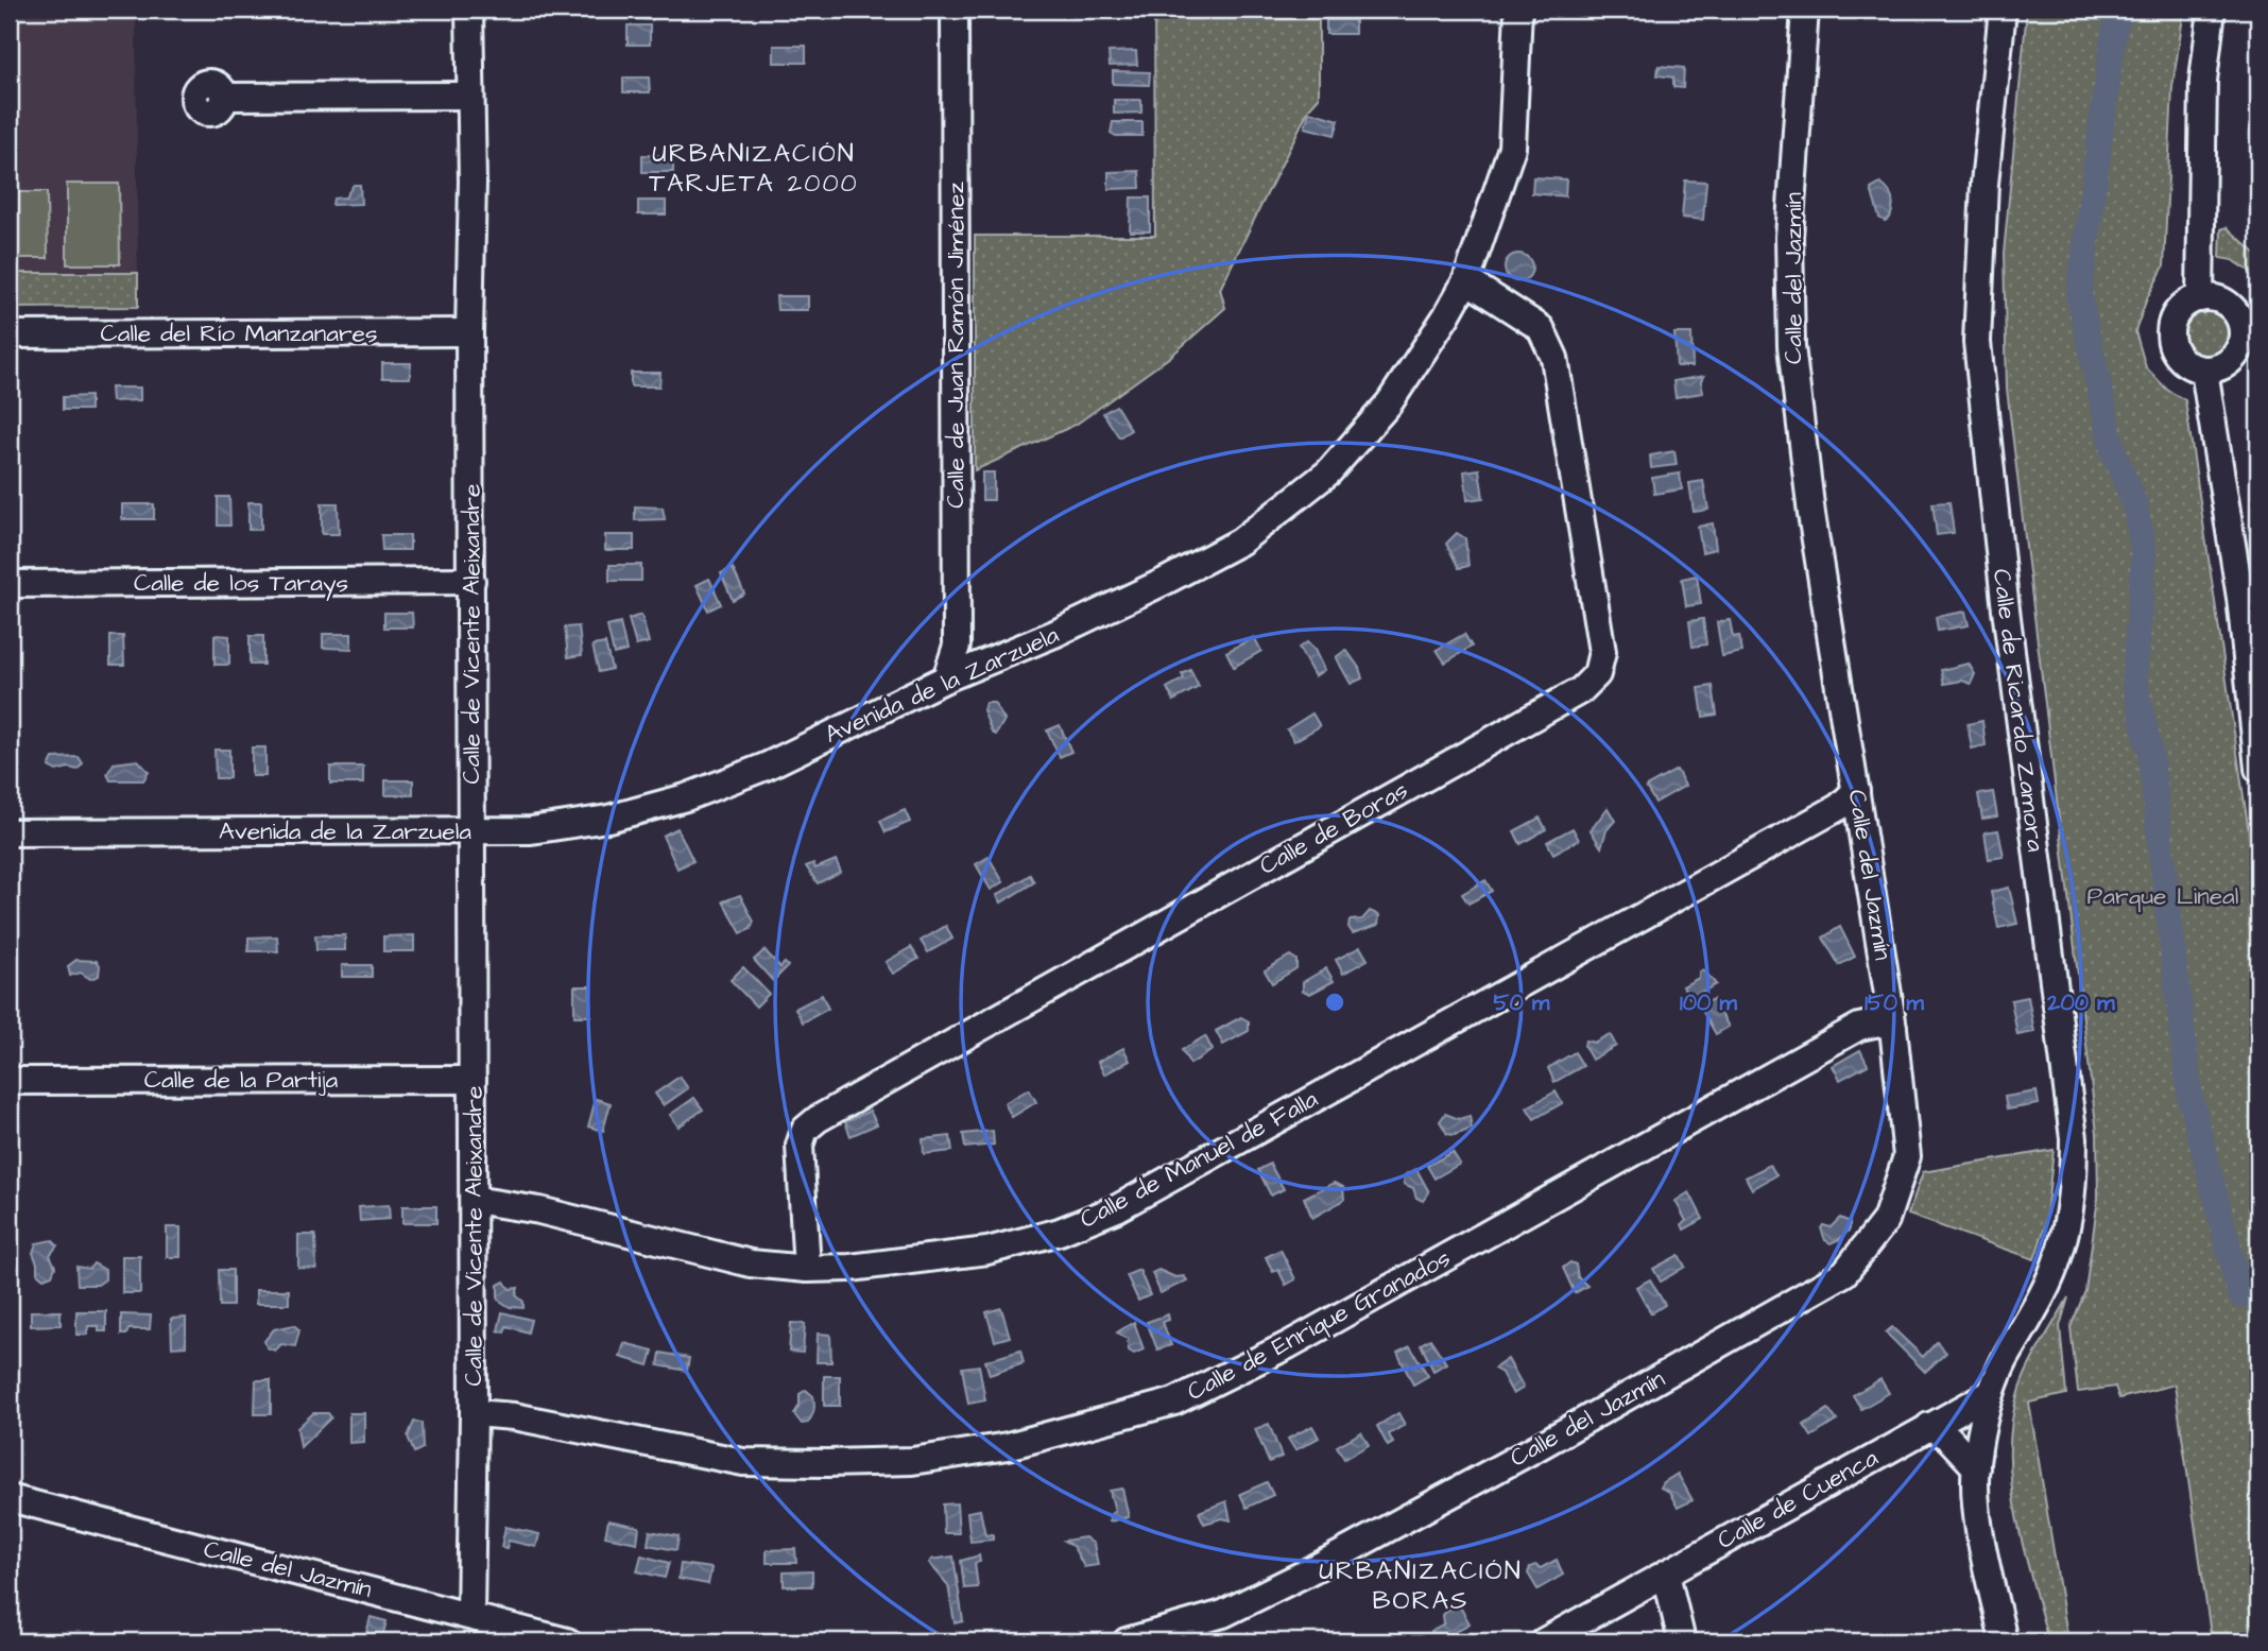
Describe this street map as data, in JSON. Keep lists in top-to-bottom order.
{
  "streets": {
    "street": [
      "Calle del Jazmín",
      "Calle del Río Manzanares",
      "Calle de Juan Ramón Jiménez",
      "Calle de los Tarays",
      "Calle de Vicente Aleixandre",
      "Avenida de la Zarzuela",
      "Calle de Ricardo Zamora",
      "Calle de Boras",
      "Calle de la Partija",
      "Calle de Manuel de Falla",
      "Calle de Enrique Granados",
      "Calle de Cuenca"
    ]
  },
  "crossings": [
    ["Calle del Jazmín", "Calle de Vicente Aleixandre"],
    ["Calle del Jazmín", "Calle de Manuel de Falla"],
    ["Calle del Jazmín", "Calle de Enrique Granados"],
    ["Calle del Río Manzanares", "Calle de Vicente Aleixandre"],
    ["Calle de Juan Ramón Jiménez", "Avenida de la Zarzuela"],
    ["Calle de los Tarays", "Calle de Vicente Aleixandre"],
    ["Calle de Vicente Aleixandre", "Avenida de la Zarzuela"],
    ["Calle de Vicente Aleixandre", "Calle de la Partija"],
    ["Calle de Vicente Aleixandre", "Calle de Manuel de Falla"],
    ["Calle de Vicente Aleixandre", "Calle de Enrique Granados"],
    ["Avenida de la Zarzuela", "Calle de Boras"],
    ["Calle de Ricardo Zamora", "Calle de Cuenca"],
    ["Calle de Boras", "Calle de Manuel de Falla"]
  ],
  "districts": ["URBANIZACIÓN TARJETA 2000", "URBANIZACIÓN BORAS"],
  "parks": ["Parque Lineal"],
  "rings": [
    "50 m",
    "100 m",
    "150 m",
    "200 m"
  ]
}
